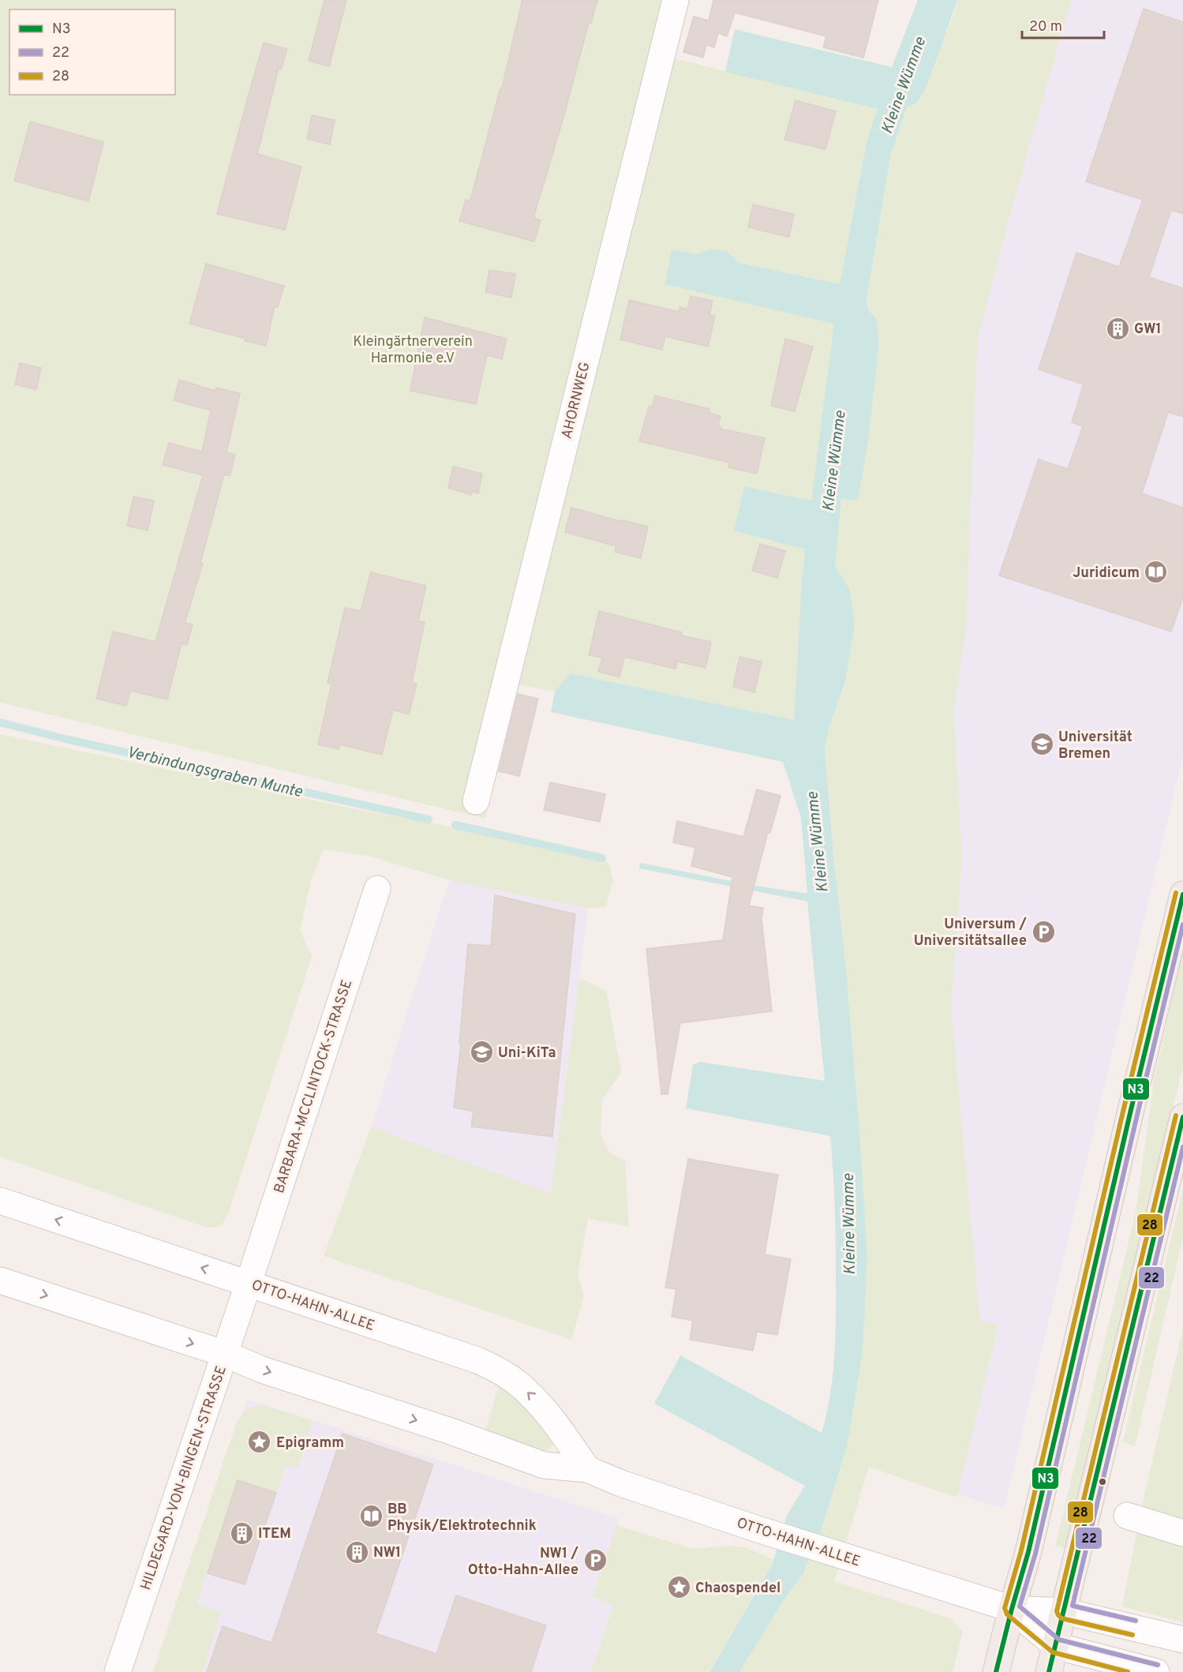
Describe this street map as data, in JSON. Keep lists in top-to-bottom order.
{
  "streets": {
    "street": [
      "AHORNWEG",
      "BARBARA-MCCLINTOCK-STRASSE",
      "OTTO-HAHN-ALLEE",
      "HILDEGARD-VON-BINGEN-STRASSE"
    ]
  },
  "crossings": [
    ["BARBARA-MCCLINTOCK-STRASSE", "OTTO-HAHN-ALLEE"],
    ["BARBARA-MCCLINTOCK-STRASSE", "HILDEGARD-VON-BINGEN-STRASSE"],
    ["OTTO-HAHN-ALLEE", "HILDEGARD-VON-BINGEN-STRASSE"]
  ],
  "water": ["Kleine Wümme", "Verbindungsgraben Munte"],
  "parks": ["Kleingärtnerverein Harmonie e.V"],
  "places": {
    "building": ["GW1", "ITEM", "NW1"],
    "library": ["Juridicum", "BB Physik/Elektrotechnik"],
    "school or university": ["Universität Bremen", "Uni-KiTa"],
    "parking": ["Universum / Universitätsallee", "NW1 / Otto-Hahn-Allee"],
    "place": ["Epigramm", "Chaospendel"]
  },
  "lines": ["transit line 28", "transit line N3", "transit line 22"],
  "legend": ["N3", "22", "28"],
  "scale_bar": "20 m"
}
